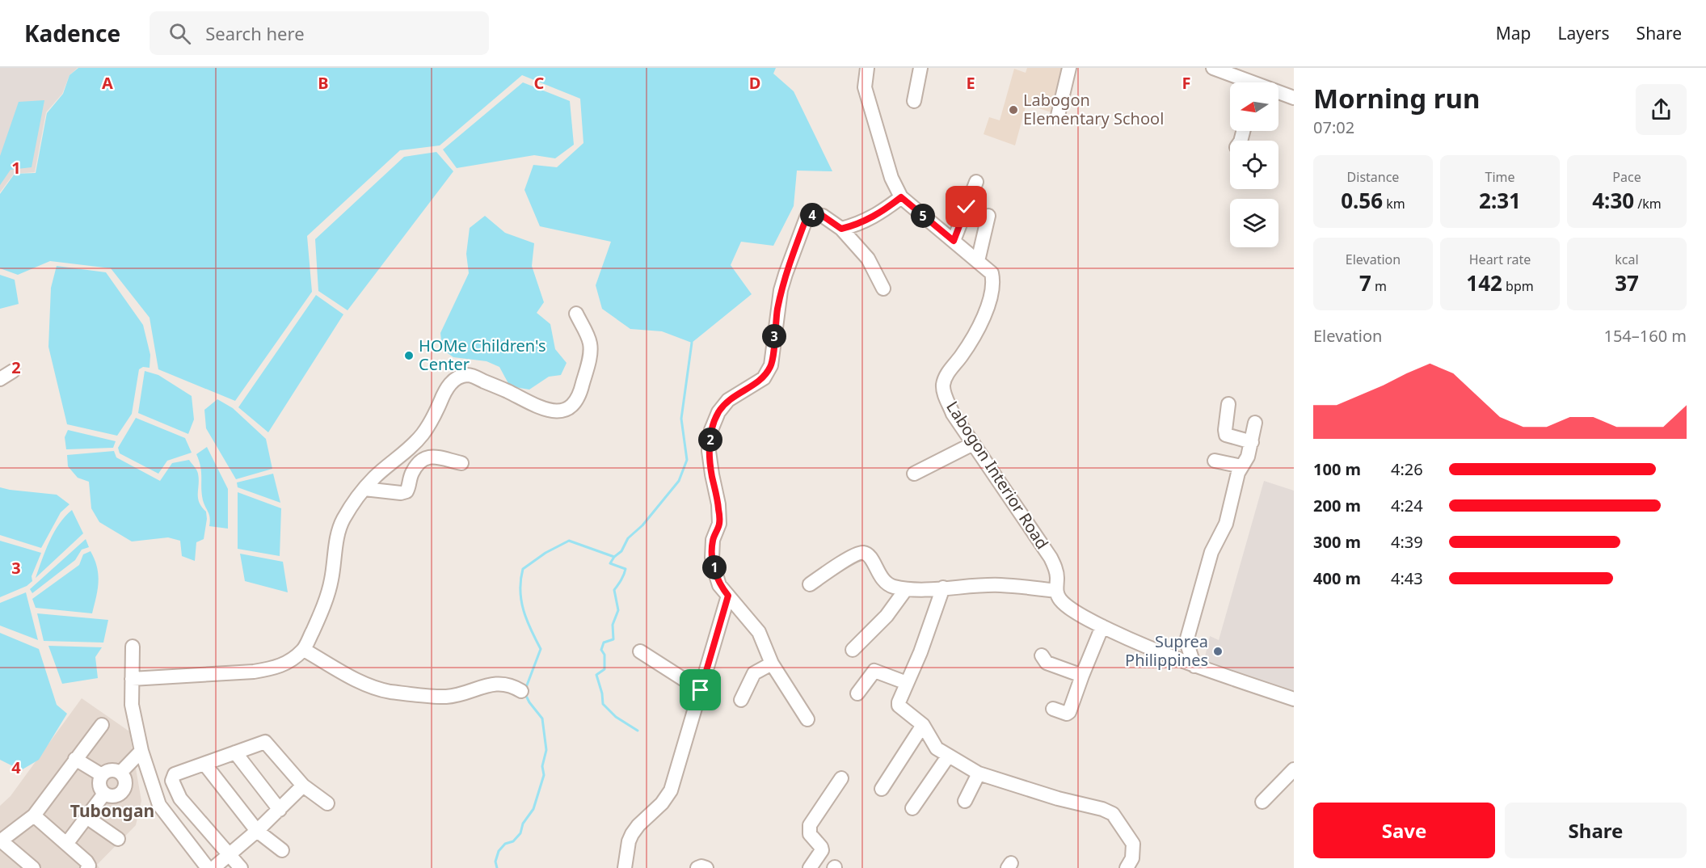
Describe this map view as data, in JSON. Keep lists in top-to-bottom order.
{
  "streets": {
    "street": ["Labogon Interior Road"]
  },
  "districts": ["Tubongan"],
  "places": ["Labogon Elementary School", "HOMe Children's Center", "Suprea Philippines"],
  "north": "left",
  "page": {
    "header": "Kadence",
    "search": "Search here",
    "nav": ["Map", "Layers", "Share"],
    "heading": ["Morning run", "07:02"],
    "stats": [
      ["Distance", "0.56 km"],
      ["Time", "2:31"],
      ["Pace", "4:30 /km"],
      ["Elevation", "7 m"],
      ["Heart rate", "142 bpm"],
      ["kcal", "37"]
    ],
    "pins": [
      "4",
      "5",
      "3",
      "2",
      "1"
    ],
    "chart": ["Elevation", "154–160 m"],
    "list": [
      {
        "name": "100 m",
        "note": "4:26"
      },
      {
        "name": "200 m",
        "note": "4:24"
      },
      {
        "name": "300 m",
        "note": "4:39"
      },
      {
        "name": "400 m",
        "note": "4:43"
      }
    ],
    "buttons": ["Save", "Share"]
  },
  "grid": {
    "columns": [
      "A",
      "B",
      "C",
      "D",
      "E",
      "F"
    ],
    "rows": [
      "1",
      "2",
      "3",
      "4"
    ]
  }
}
